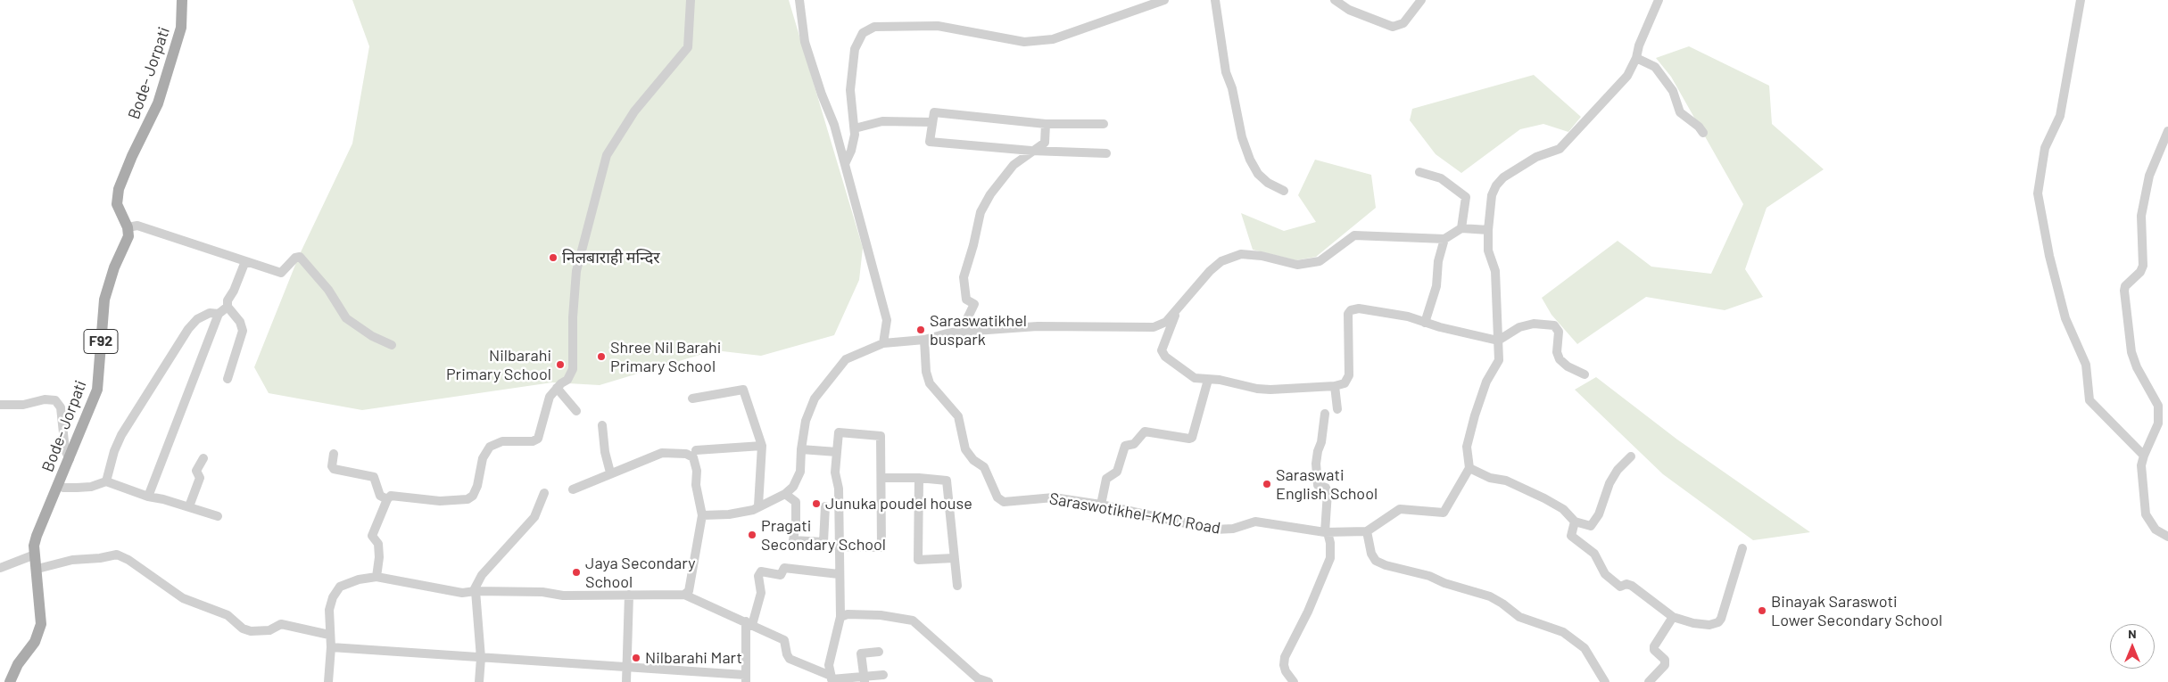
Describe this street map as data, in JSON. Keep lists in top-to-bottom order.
{
  "streets": {
    "main road": ["Bode- Jorpati", "F92"],
    "street": ["Saraswotikhel-KMC Road"]
  },
  "places": [
    "निलबाराही मन्दिर",
    "Saraswatikhel buspark",
    "Shree Nil Barahi Primary School",
    "Nilbarahi Primary School",
    "Saraswati English School",
    "Junuka poudel house",
    "Pragati Secondary School",
    "Jaya Secondary School",
    "Binayak Saraswoti Lower Secondary School",
    "Nilbarahi Mart"
  ],
  "north": "top"
}
